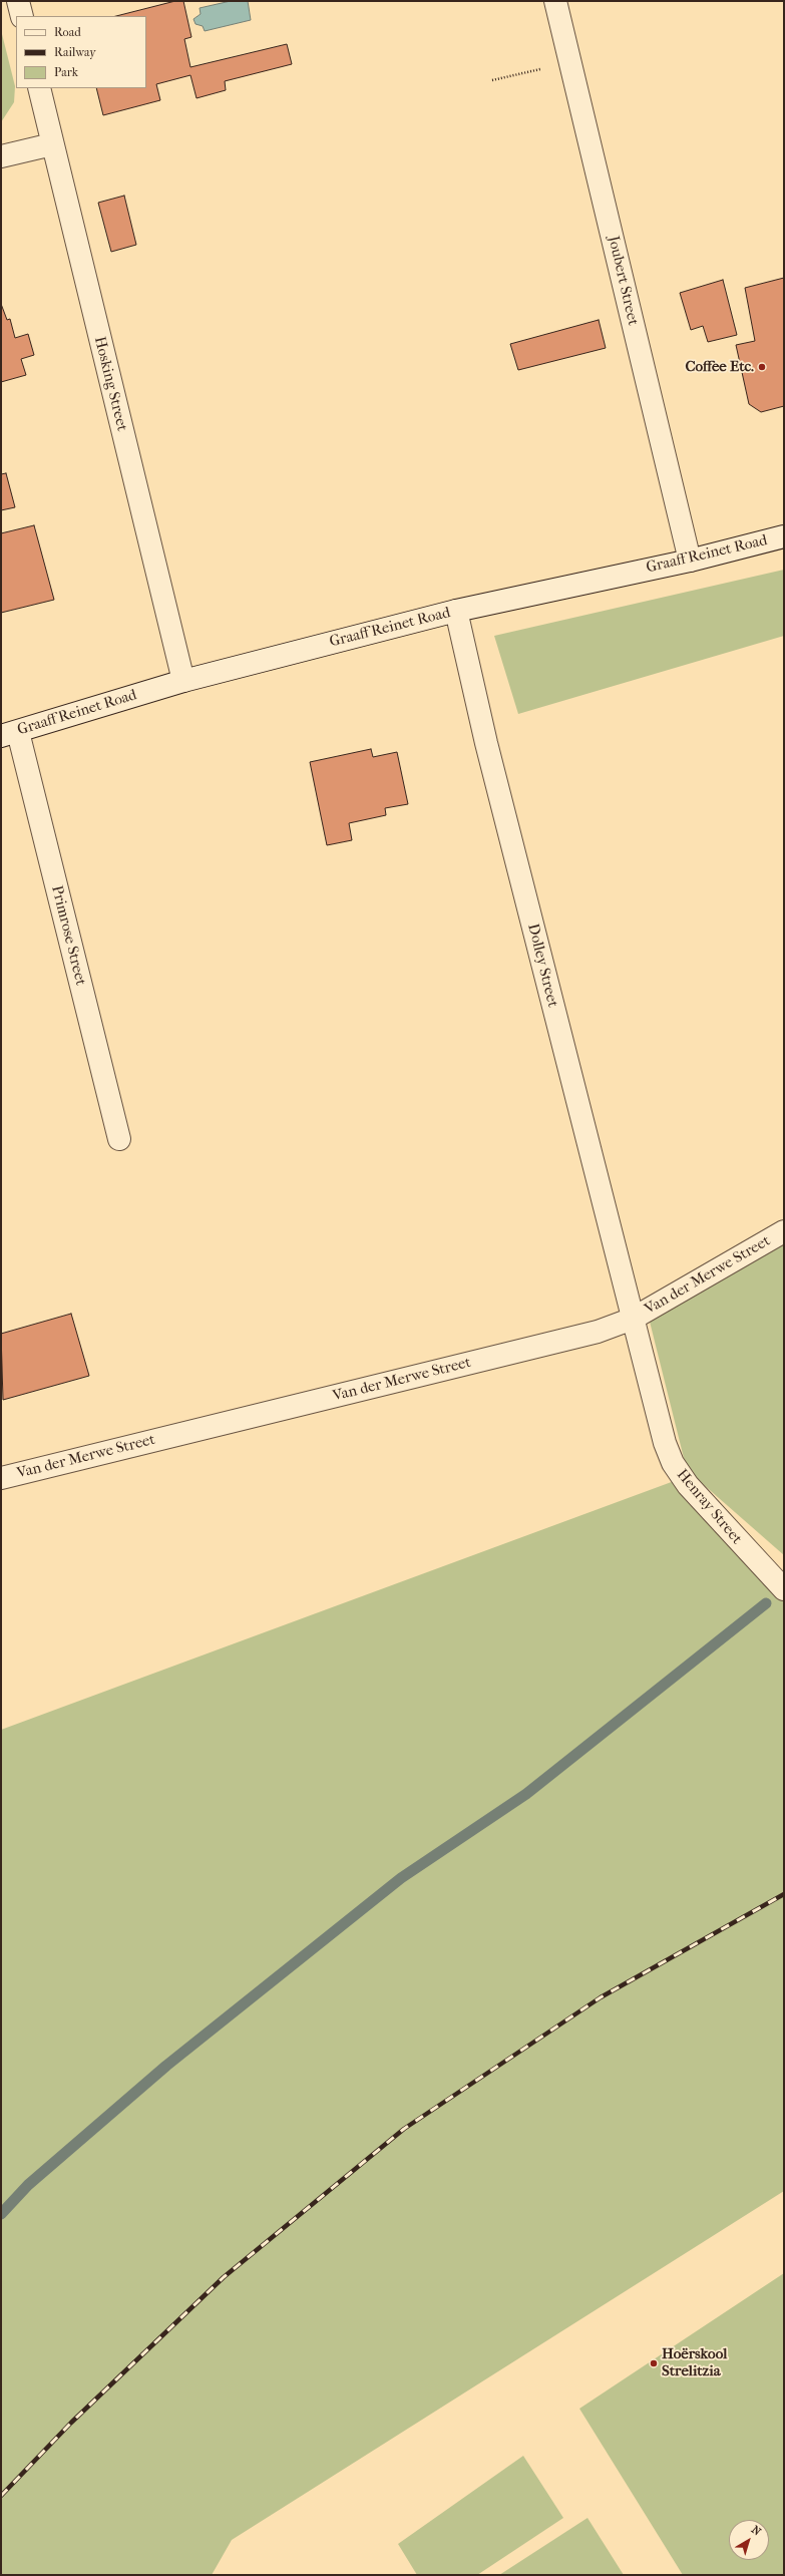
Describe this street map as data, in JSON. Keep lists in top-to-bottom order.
{
  "streets": {
    "street": [
      "Joubert Street",
      "Hosking Street",
      "Graaff Reinet Road",
      "Primrose Street",
      "Dolley Street",
      "Van der Merwe Street",
      "Henray Street"
    ]
  },
  "crossings": [
    ["Joubert Street", "Graaff Reinet Road"],
    ["Hosking Street", "Graaff Reinet Road"],
    ["Graaff Reinet Road", "Primrose Street"],
    ["Graaff Reinet Road", "Dolley Street"],
    ["Dolley Street", "Van der Merwe Street"],
    ["Dolley Street", "Henray Street"],
    ["Van der Merwe Street", "Henray Street"]
  ],
  "places": ["Coffee Etc.", "Hoërskool Strelitzia"],
  "legend": ["Road", "Railway", "Park"],
  "north": "top right"
}
